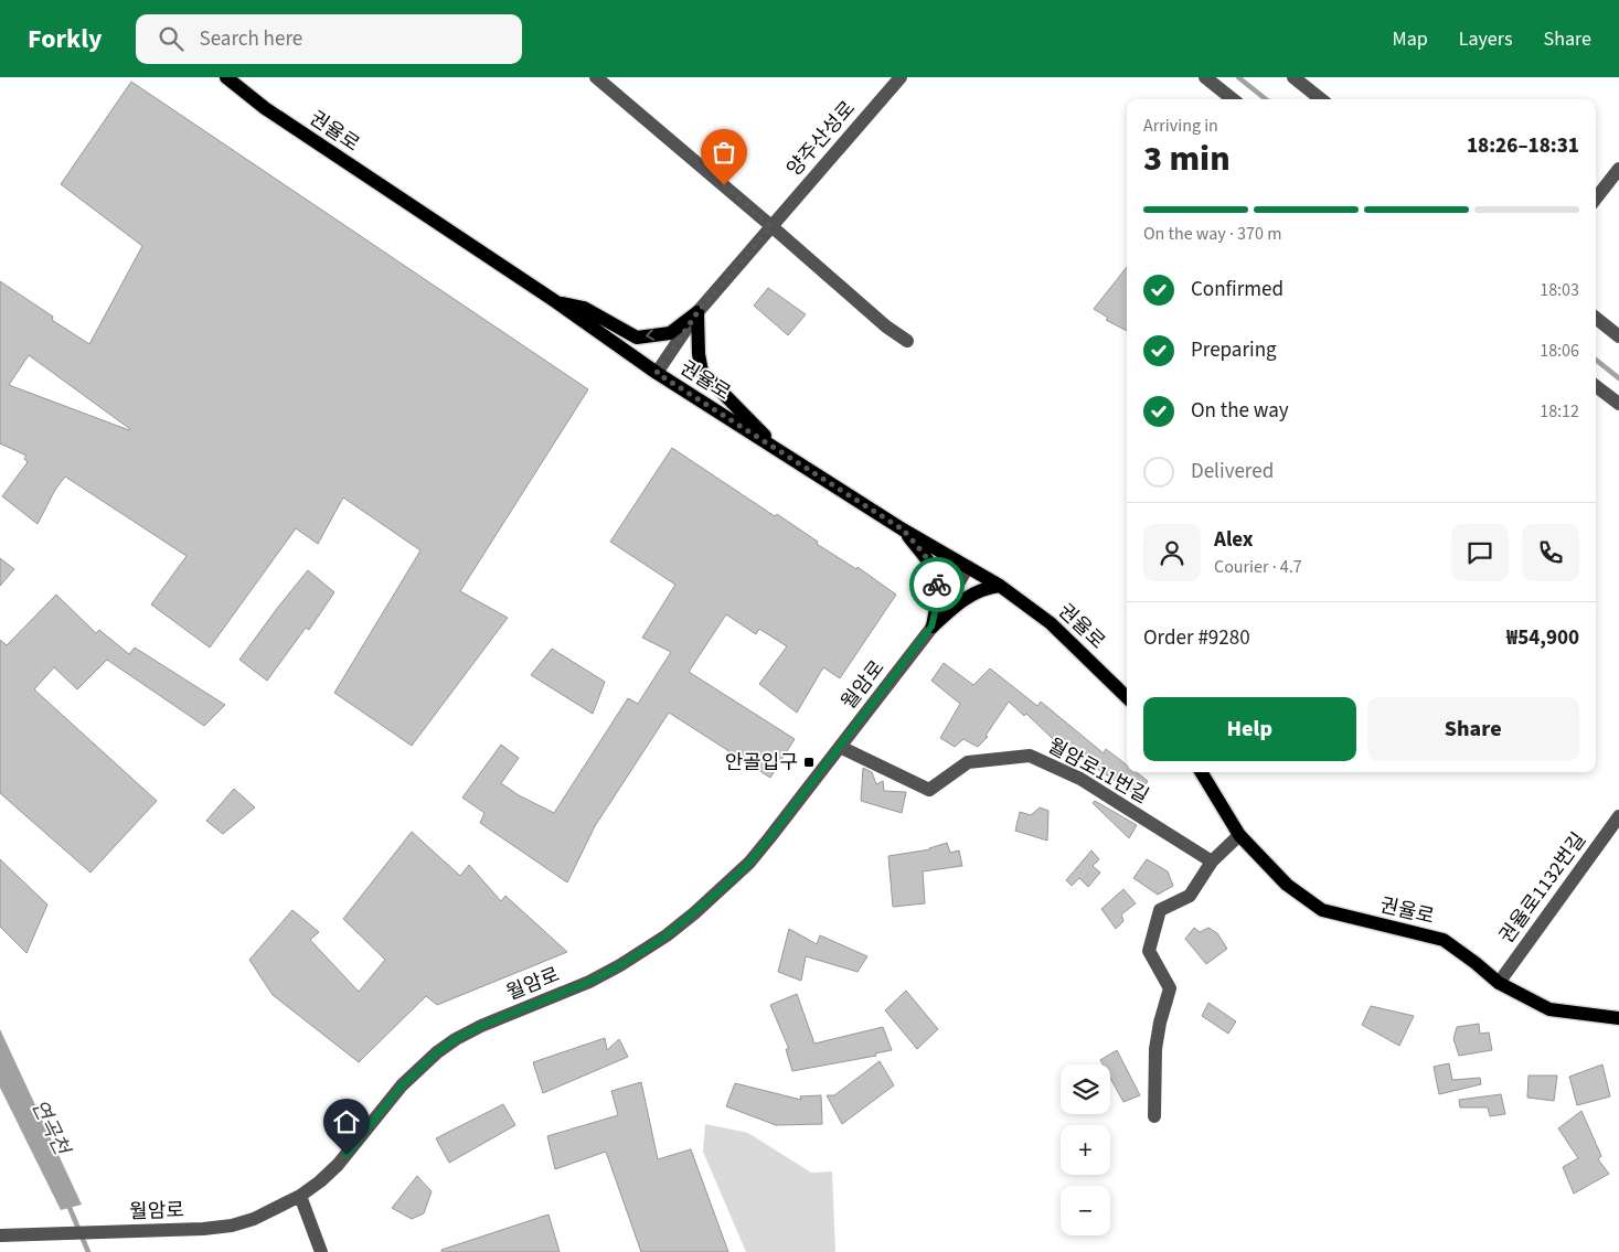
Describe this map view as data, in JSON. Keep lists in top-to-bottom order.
{
  "streets": {
    "main road": ["권율로"],
    "street": [
      "양주산성로",
      "월암로",
      "월암로11번길",
      "권율로1132번길"
    ]
  },
  "crossings": [
    ["권율로", "양주산성로"],
    ["권율로", "월암로"],
    ["권율로", "권율로1132번길"],
    ["월암로", "월암로11번길"]
  ],
  "water": ["연곡천"],
  "places": {
    "transit": ["안골입구"]
  },
  "page": {
    "header": "Forkly",
    "search": "Search here",
    "nav": ["Map", "Layers", "Share"],
    "heading": ["3 min", "Arriving in", "18:26–18:31"],
    "panel": [
      "Alex",
      "Courier · 4.7",
      "Order #9280",
      "₩54,900"
    ],
    "bar": "On the way · 370 m",
    "list": [
      ["Confirmed", "18:03"],
      ["Preparing", "18:06"],
      ["On the way", "18:12"],
      "Delivered"
    ],
    "buttons": ["Help", "Share"],
    "map_buttons": ["+", "−"]
  }
}
